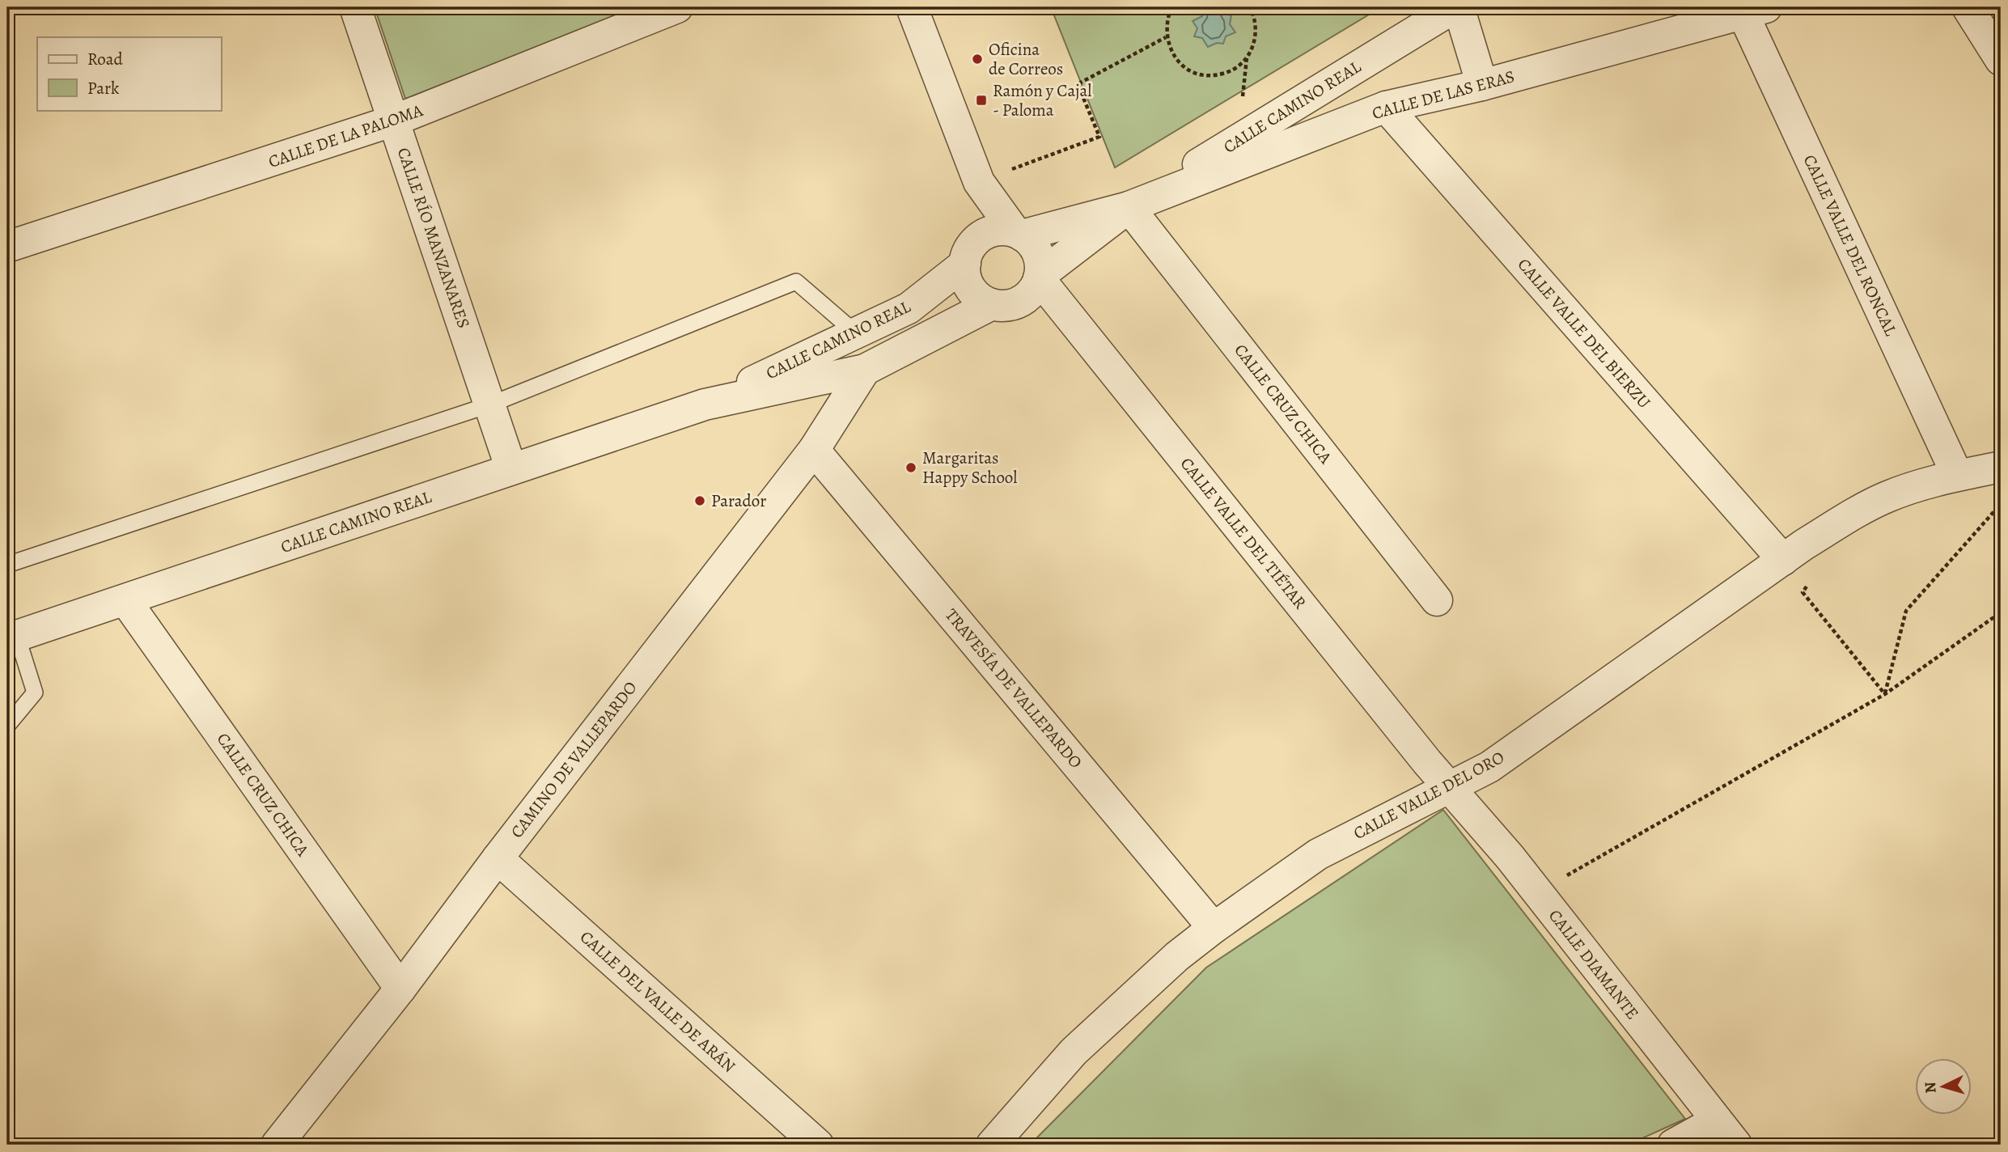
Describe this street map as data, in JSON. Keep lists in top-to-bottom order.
{
  "streets": {
    "street": [
      "CALLE DE LAS ERAS",
      "CALLE CAMINO REAL",
      "CALLE DE LA PALOMA",
      "CALLE RÍO MANZANARES",
      "CALLE VALLE DEL RONCAL",
      "CALLE VALLE DEL BIERZU",
      "CALLE CRUZ CHICA",
      "CALLE VALLE DEL TIÉTAR",
      "TRAVESÍA DE VALLEPARDO",
      "CAMINO DE VALLEPARDO",
      "CALLE VALLE DEL ORO",
      "CALLE DIAMANTE",
      "CALLE DEL VALLE DE ARÁN"
    ]
  },
  "crossings": [
    ["CALLE DE LAS ERAS", "CALLE CAMINO REAL"],
    ["CALLE DE LAS ERAS", "CALLE VALLE DEL RONCAL"],
    ["CALLE DE LAS ERAS", "CALLE VALLE DEL BIERZU"],
    ["CALLE DE LAS ERAS", "CALLE CRUZ CHICA"],
    ["CALLE CAMINO REAL", "CALLE RÍO MANZANARES"],
    ["CALLE CAMINO REAL", "CALLE CRUZ CHICA"],
    ["CALLE CAMINO REAL", "CALLE VALLE DEL TIÉTAR"],
    ["CALLE CAMINO REAL", "CAMINO DE VALLEPARDO"],
    ["CALLE DE LA PALOMA", "CALLE RÍO MANZANARES"],
    ["CALLE VALLE DEL RONCAL", "CALLE VALLE DEL ORO"],
    ["CALLE VALLE DEL BIERZU", "CALLE VALLE DEL ORO"],
    ["CALLE CRUZ CHICA", "CAMINO DE VALLEPARDO"],
    ["CALLE VALLE DEL TIÉTAR", "CALLE VALLE DEL ORO"],
    ["CALLE VALLE DEL TIÉTAR", "CALLE DIAMANTE"],
    ["TRAVESÍA DE VALLEPARDO", "CAMINO DE VALLEPARDO"],
    ["TRAVESÍA DE VALLEPARDO", "CALLE VALLE DEL ORO"],
    ["CAMINO DE VALLEPARDO", "CALLE DEL VALLE DE ARÁN"],
    ["CALLE VALLE DEL ORO", "CALLE DIAMANTE"]
  ],
  "places": {
    "other": ["Oficina de Correos", "Margaritas Happy School", "Parador"],
    "transit": ["Ramón y Cajal - Paloma"]
  },
  "legend": ["Road", "Park"],
  "north": "left"
}
